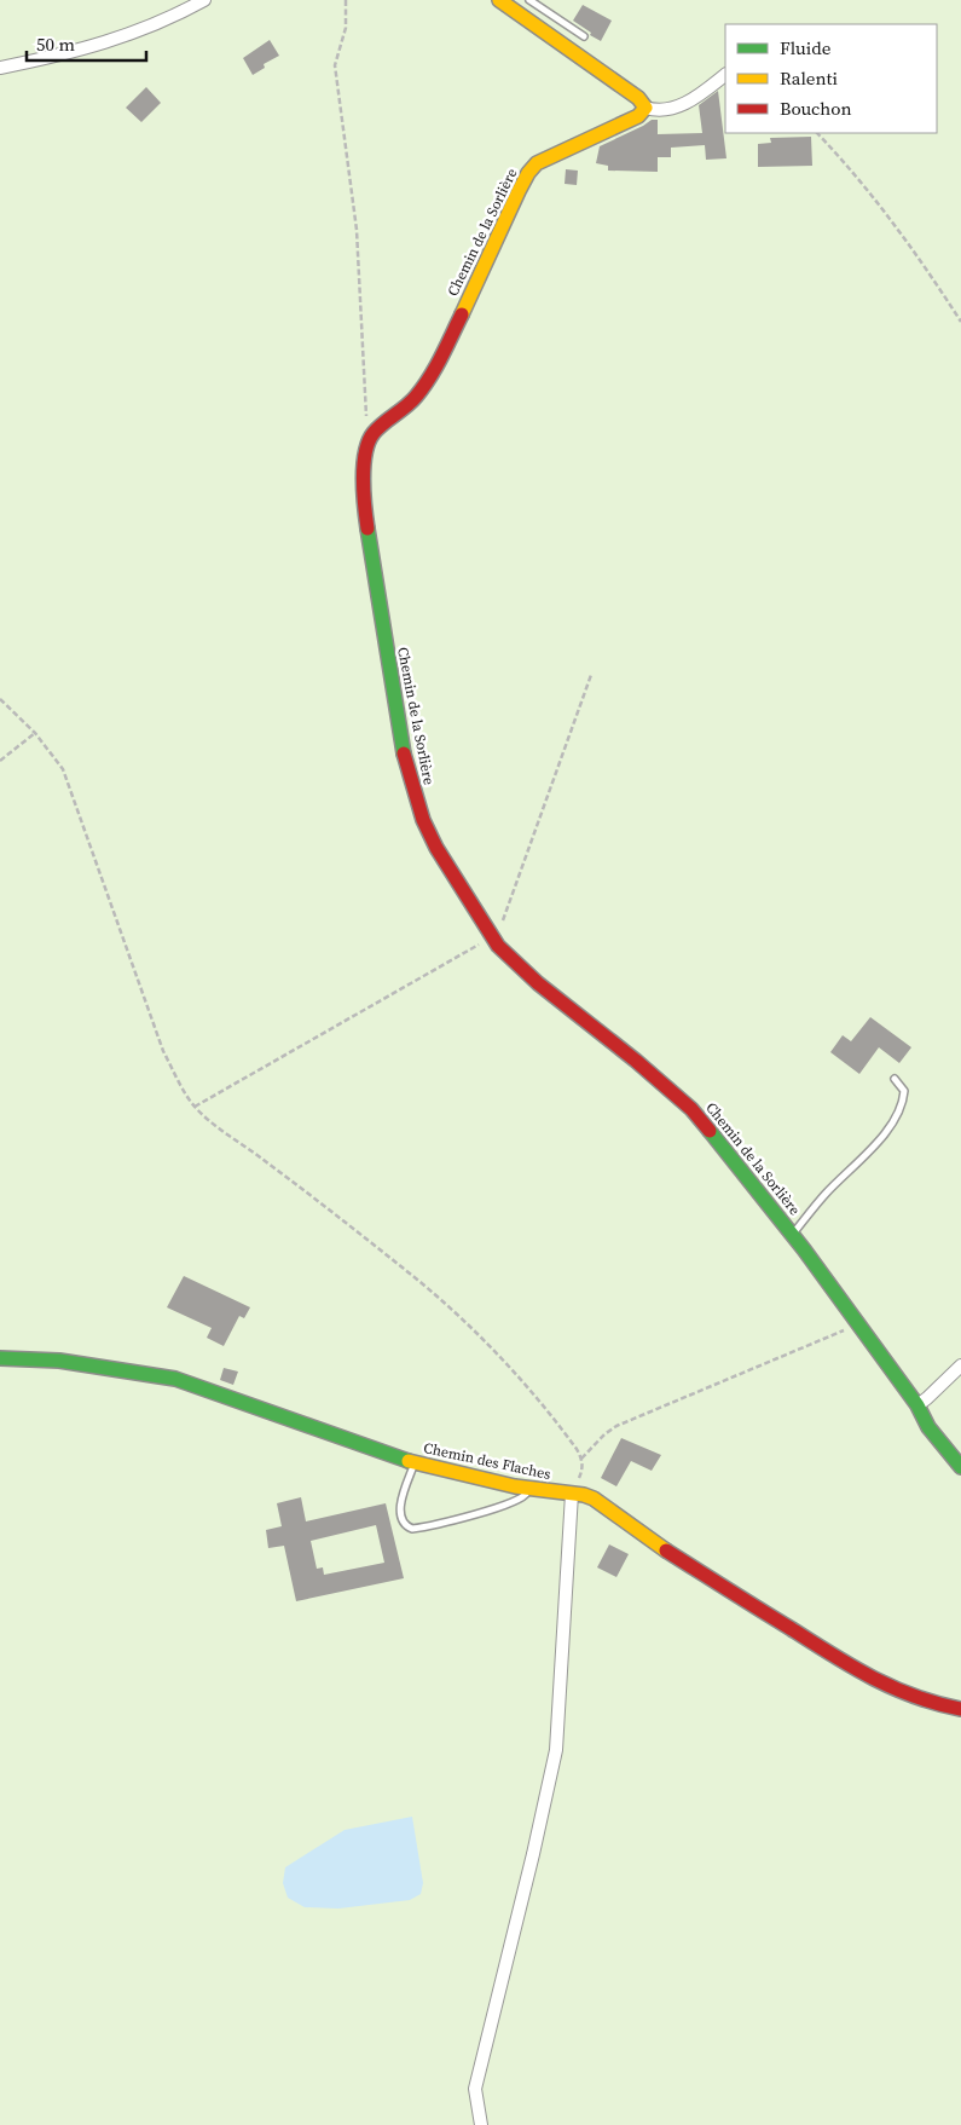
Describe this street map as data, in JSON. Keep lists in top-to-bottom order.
{
  "streets": {
    "street": ["Chemin de la Sorlière", "Chemin des Flaches"]
  },
  "legend": ["Fluide", "Ralenti", "Bouchon"],
  "scale_bar": "50 m"
}
